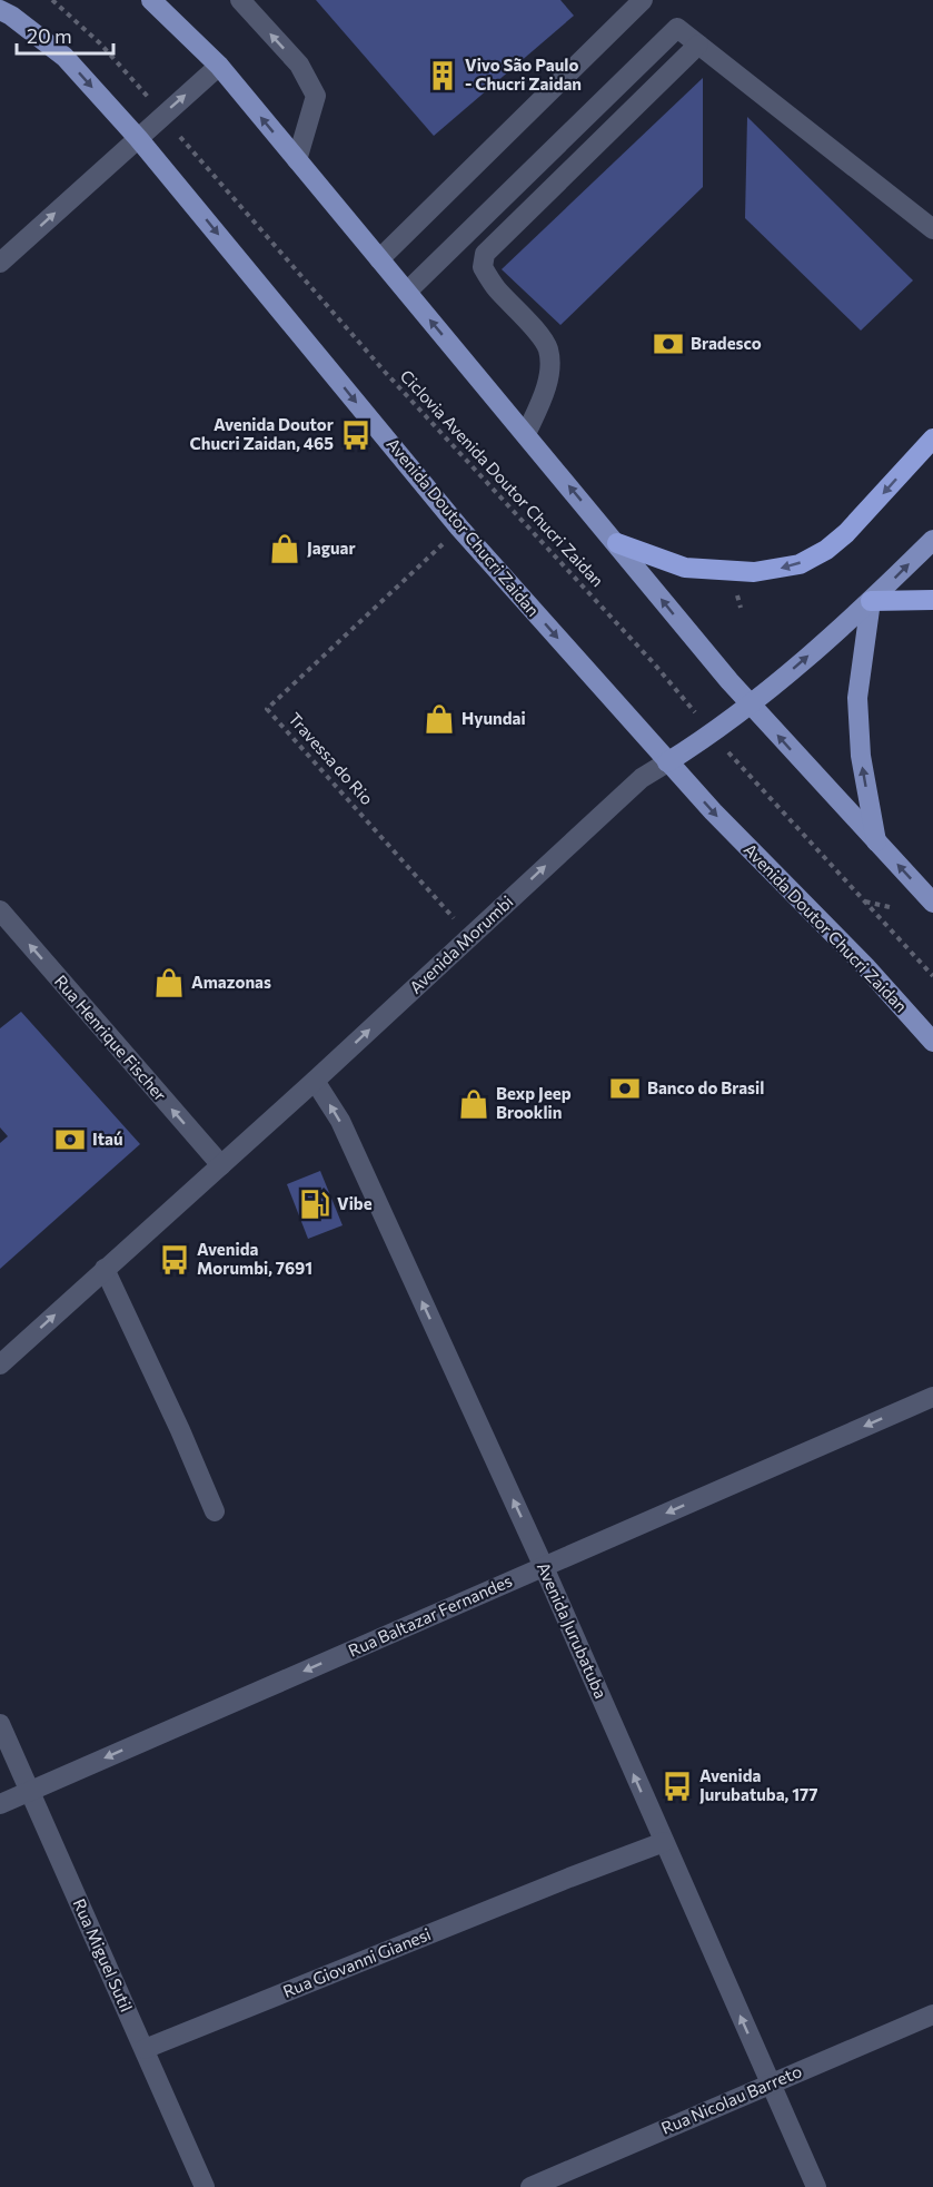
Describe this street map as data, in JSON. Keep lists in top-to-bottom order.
{
  "streets": {
    "main road": ["Avenida Doutor Chucri Zaidan", "Avenida Morumbi"],
    "street": [
      "Rua Henrique Fischer",
      "Rua Baltazar Fernandes",
      "Avenida Jurubatuba",
      "Rua Miguel Sutil",
      "Rua Giovanni Gianesi",
      "Rua Nicolau Barreto"
    ],
    "path": ["Ciclovia Avenida Doutor Chucri Zaidan", "Travessa do Rio"]
  },
  "crossings": [
    ["Ciclovia Avenida Doutor Chucri Zaidan", "Avenida Morumbi"],
    ["Avenida Doutor Chucri Zaidan", "Travessa do Rio"],
    ["Avenida Doutor Chucri Zaidan", "Avenida Morumbi"],
    ["Travessa do Rio", "Avenida Morumbi"],
    ["Avenida Morumbi", "Rua Henrique Fischer"],
    ["Avenida Morumbi", "Avenida Jurubatuba"],
    ["Rua Baltazar Fernandes", "Avenida Jurubatuba"],
    ["Rua Baltazar Fernandes", "Rua Miguel Sutil"],
    ["Avenida Jurubatuba", "Rua Giovanni Gianesi"],
    ["Avenida Jurubatuba", "Rua Nicolau Barreto"],
    ["Rua Miguel Sutil", "Rua Giovanni Gianesi"]
  ],
  "one_way": [
    "Avenida Morumbi",
    "Rua Henrique Fischer",
    "Rua Baltazar Fernandes",
    "Avenida Jurubatuba"
  ],
  "places": {
    "building": ["Vivo São Paulo - Chucri Zaidan"],
    "bank": ["Bradesco", "Banco do Brasil", "Itaú"],
    "bus stop": ["Avenida Doutor Chucri Zaidan, 465", "Avenida Morumbi, 7691", "Avenida Jurubatuba, 177"],
    "shop": [
      "Jaguar",
      "Hyundai",
      "Amazonas",
      "Bexp Jeep Brooklin"
    ],
    "fuel station": ["Vibe"]
  },
  "scale_bar": "20 m"
}
